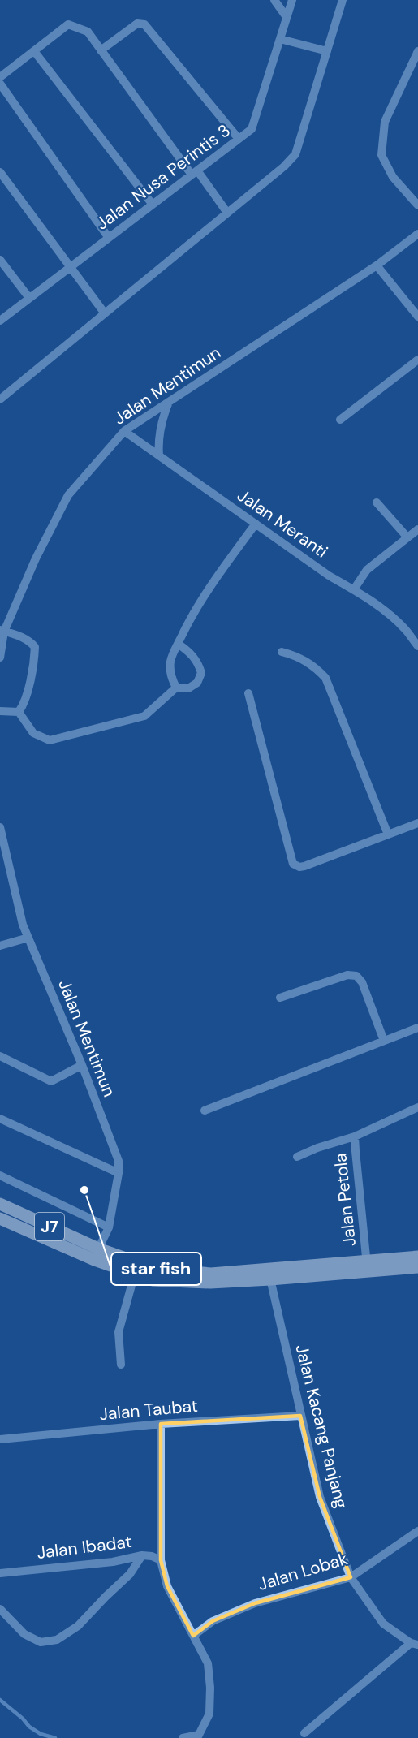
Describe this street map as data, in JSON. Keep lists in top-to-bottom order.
{
  "streets": {
    "main road": ["J7"],
    "street": [
      "Jalan Nusa Perintis 3",
      "Jalan Mentimun",
      "Jalan Meranti",
      "Jalan Petola",
      "Jalan Taubat",
      "Jalan Kacang Panjang",
      "Jalan Ibadat",
      "Jalan Lobak"
    ]
  },
  "crossings": [
    ["Jalan Mentimun", "Jalan Meranti"],
    ["Jalan Mentimun", "J7"],
    ["Jalan Petola", "J7"],
    ["J7", "Jalan Kacang Panjang"],
    ["Jalan Taubat", "Jalan Kacang Panjang"],
    ["Jalan Kacang Panjang", "Jalan Lobak"]
  ],
  "places": ["star fish"]
}
